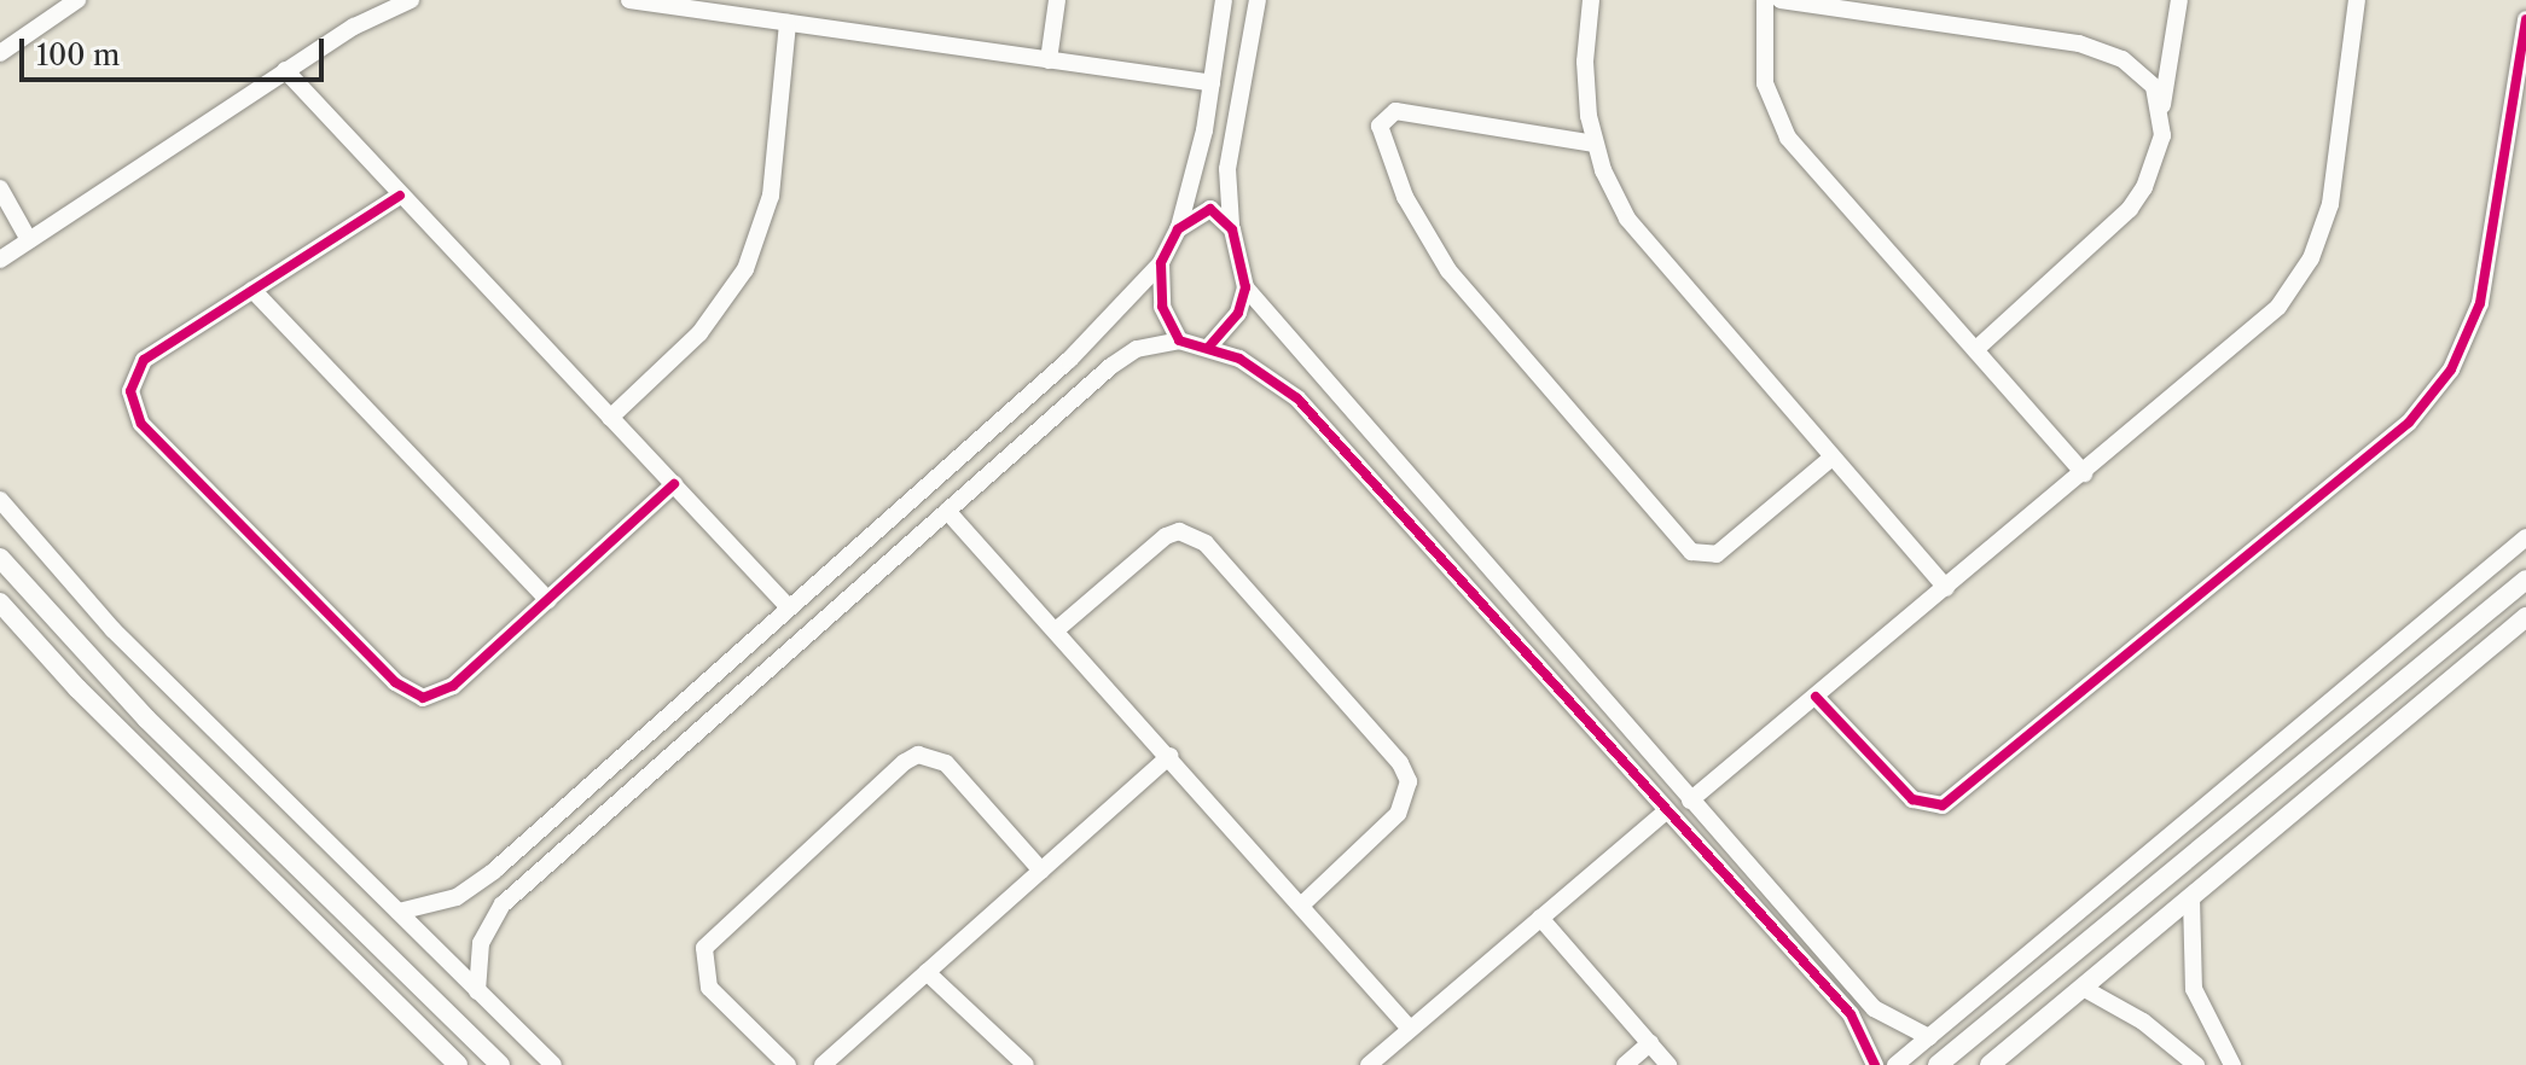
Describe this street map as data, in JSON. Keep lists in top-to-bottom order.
{
  "scale_bar": "100 m"
}
